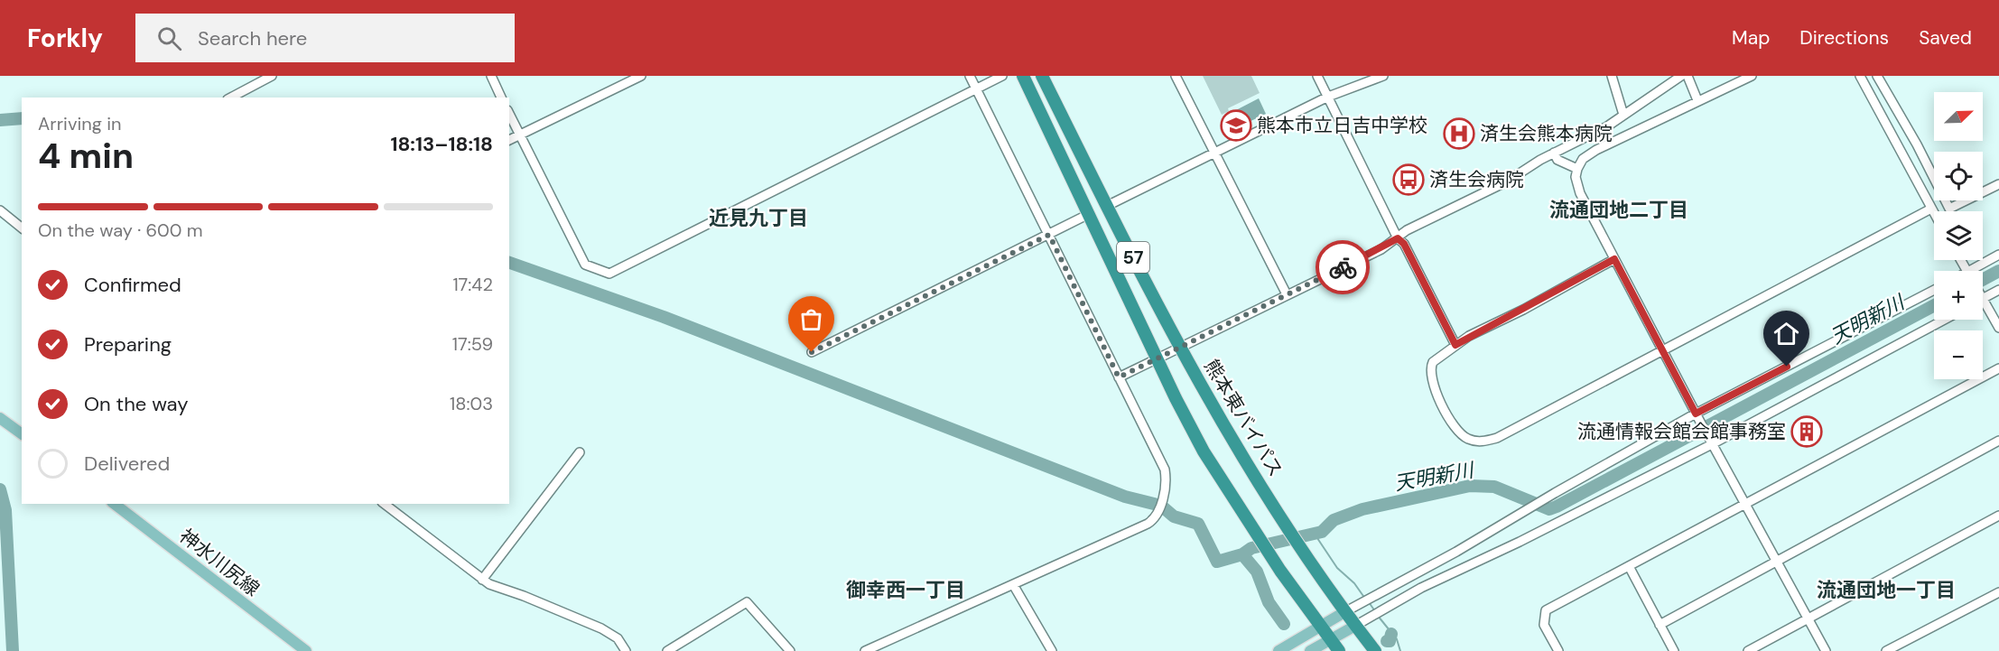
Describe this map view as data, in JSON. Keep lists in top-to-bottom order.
{
  "streets": {
    "highway": ["57", "熊本東バイパス"],
    "main road": ["神水川尻線"]
  },
  "districts": [
    "流通団地二丁目",
    "近見九丁目",
    "御幸西一丁目",
    "流通団地一丁目"
  ],
  "water": ["天明新川"],
  "places": {
    "school or university": ["熊本市立日吉中学校"],
    "hospital": ["済生会熊本病院"],
    "bus stop": ["済生会病院"],
    "building": ["流通情報会館会館事務室"]
  },
  "north": "top right",
  "page": {
    "header": "Forkly",
    "search": "Search here",
    "nav": ["Map", "Directions", "Saved"],
    "map_buttons": ["+", "−"],
    "heading": ["4 min", "Arriving in", "18:13–18:18"],
    "bar": "On the way · 600 m",
    "list": [
      ["Confirmed", "17:42"],
      ["Preparing", "17:59"],
      ["On the way", "18:03"],
      "Delivered"
    ]
  }
}
